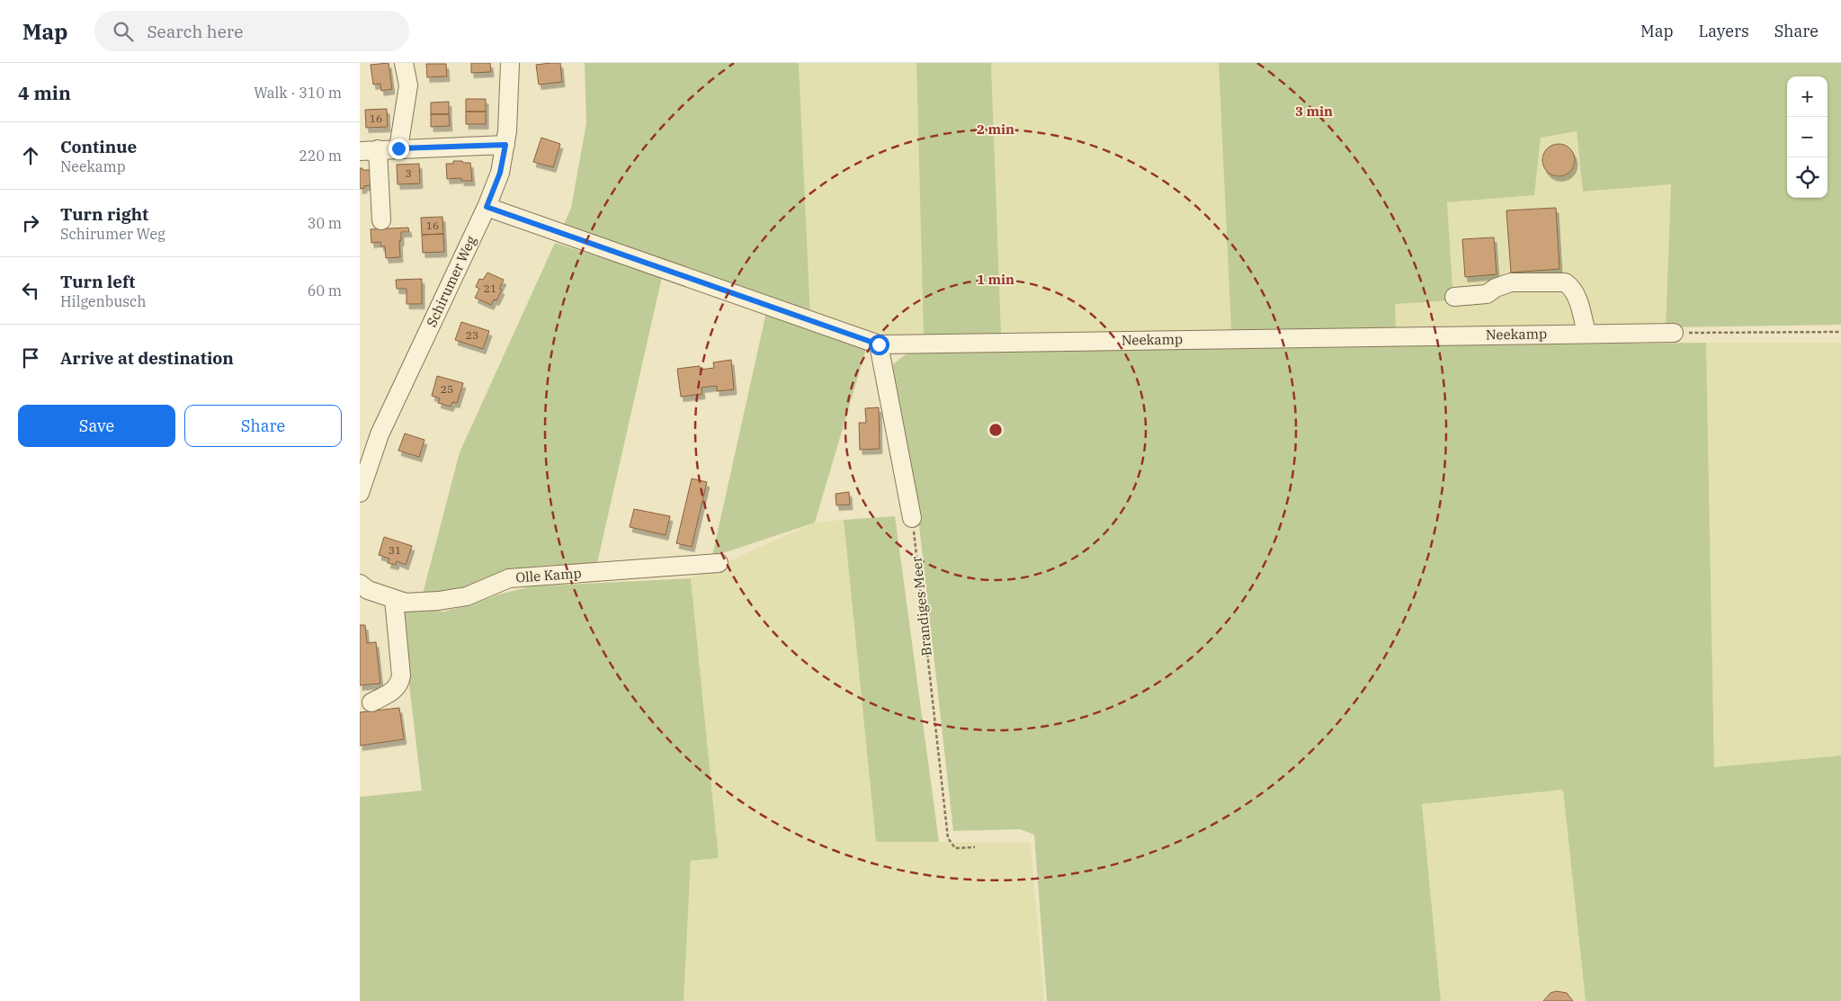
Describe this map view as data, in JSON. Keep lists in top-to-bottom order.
{
  "streets": {
    "street": ["Schirumer Weg", "Neekamp", "Olle Kamp"],
    "path": ["Brandiges Meer"]
  },
  "crossings": [
    ["Schirumer Weg", "Neekamp"]
  ],
  "house_numbers": [
    "16",
    "3",
    "16",
    "21",
    "23",
    "25",
    "31"
  ],
  "page": {
    "header": "Map",
    "search": "Search here",
    "nav": ["Map", "Layers", "Share"],
    "heading": ["4 min", "Walk · 310 m"],
    "map_buttons": ["+", "−"],
    "list": [
      ["Continue", "Neekamp", "220 m"],
      ["Turn right", "Schirumer Weg", "30 m"],
      ["Turn left", "Hilgenbusch", "60 m"],
      "Arrive at destination"
    ],
    "buttons": ["Save", "Share"]
  },
  "rings": ["3 min", "2 min", "1 min"]
}
